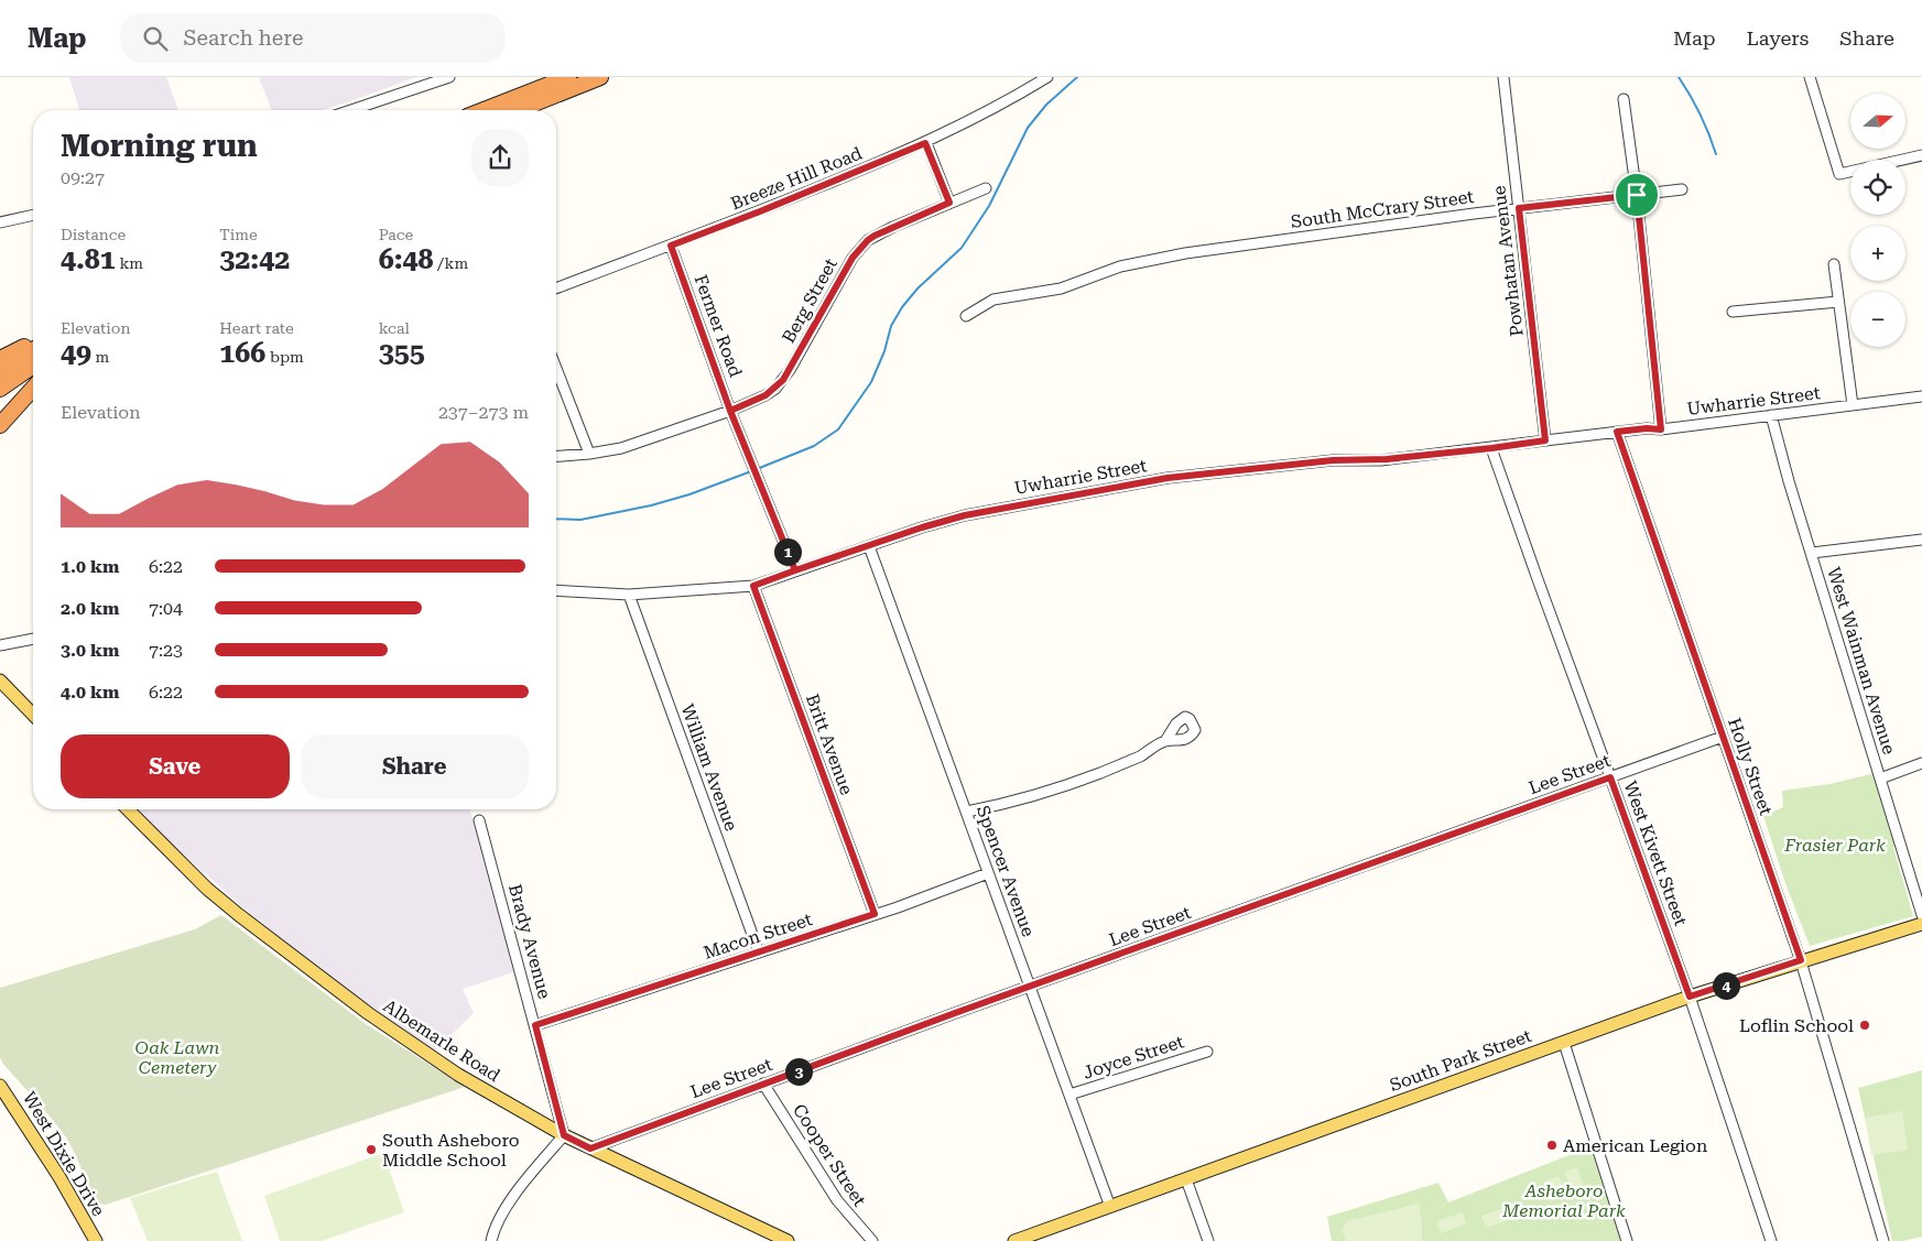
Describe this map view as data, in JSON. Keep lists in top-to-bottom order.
{
  "streets": {
    "main road": ["Albemarle Road", "South Park Street", "West Dixie Drive"],
    "street": [
      "Breeze Hill Road",
      "South McCrary Street",
      "Powhatan Avenue",
      "Berg Street",
      "Fermer Road",
      "Uwharrie Street",
      "West Wainman Avenue",
      "Britt Avenue",
      "Holly Street",
      "William Avenue",
      "Lee Street",
      "West Kivett Street",
      "Spencer Avenue",
      "Macon Street",
      "Brady Avenue",
      "Joyce Street",
      "Cooper Street"
    ]
  },
  "crossings": [
    ["Breeze Hill Road", "Fermer Road"],
    ["South McCrary Street", "Powhatan Avenue"],
    ["Powhatan Avenue", "Uwharrie Street"],
    ["Berg Street", "Fermer Road"],
    ["Fermer Road", "Uwharrie Street"],
    ["Uwharrie Street", "West Wainman Avenue"],
    ["Uwharrie Street", "Britt Avenue"],
    ["Uwharrie Street", "Holly Street"],
    ["Uwharrie Street", "William Avenue"],
    ["Uwharrie Street", "West Kivett Street"],
    ["Uwharrie Street", "Spencer Avenue"],
    ["Britt Avenue", "Macon Street"],
    ["Holly Street", "Lee Street"],
    ["Holly Street", "South Park Street"],
    ["William Avenue", "Macon Street"],
    ["Lee Street", "West Kivett Street"],
    ["Lee Street", "Spencer Avenue"],
    ["Lee Street", "Albemarle Road"],
    ["Lee Street", "Cooper Street"],
    ["West Kivett Street", "South Park Street"],
    ["Spencer Avenue", "Macon Street"],
    ["Spencer Avenue", "Joyce Street"],
    ["Spencer Avenue", "South Park Street"],
    ["Macon Street", "Brady Avenue"],
    ["Brady Avenue", "Albemarle Road"]
  ],
  "parks": ["Frasier Park", "Oak Lawn Cemetery", "Asheboro Memorial Park"],
  "places": ["Loflin School", "American Legion", "South Asheboro Middle School"],
  "north": "right",
  "page": {
    "header": "Map",
    "search": "Search here",
    "nav": ["Map", "Layers", "Share"],
    "map_buttons": ["+", "−"],
    "heading": ["Morning run", "09:27"],
    "stats": [
      ["Distance", "4.81 km"],
      ["Time", "32:42"],
      ["Pace", "6:48 /km"],
      ["Elevation", "49 m"],
      ["Heart rate", "166 bpm"],
      ["kcal", "355"]
    ],
    "chart": ["Elevation", "237–273 m"],
    "pins": ["1", "4", "3"],
    "list": [
      {
        "name": "1.0 km",
        "note": "6:22"
      },
      {
        "name": "2.0 km",
        "note": "7:04"
      },
      {
        "name": "3.0 km",
        "note": "7:23"
      },
      {
        "name": "4.0 km",
        "note": "6:22"
      }
    ],
    "buttons": ["Save", "Share"]
  }
}
